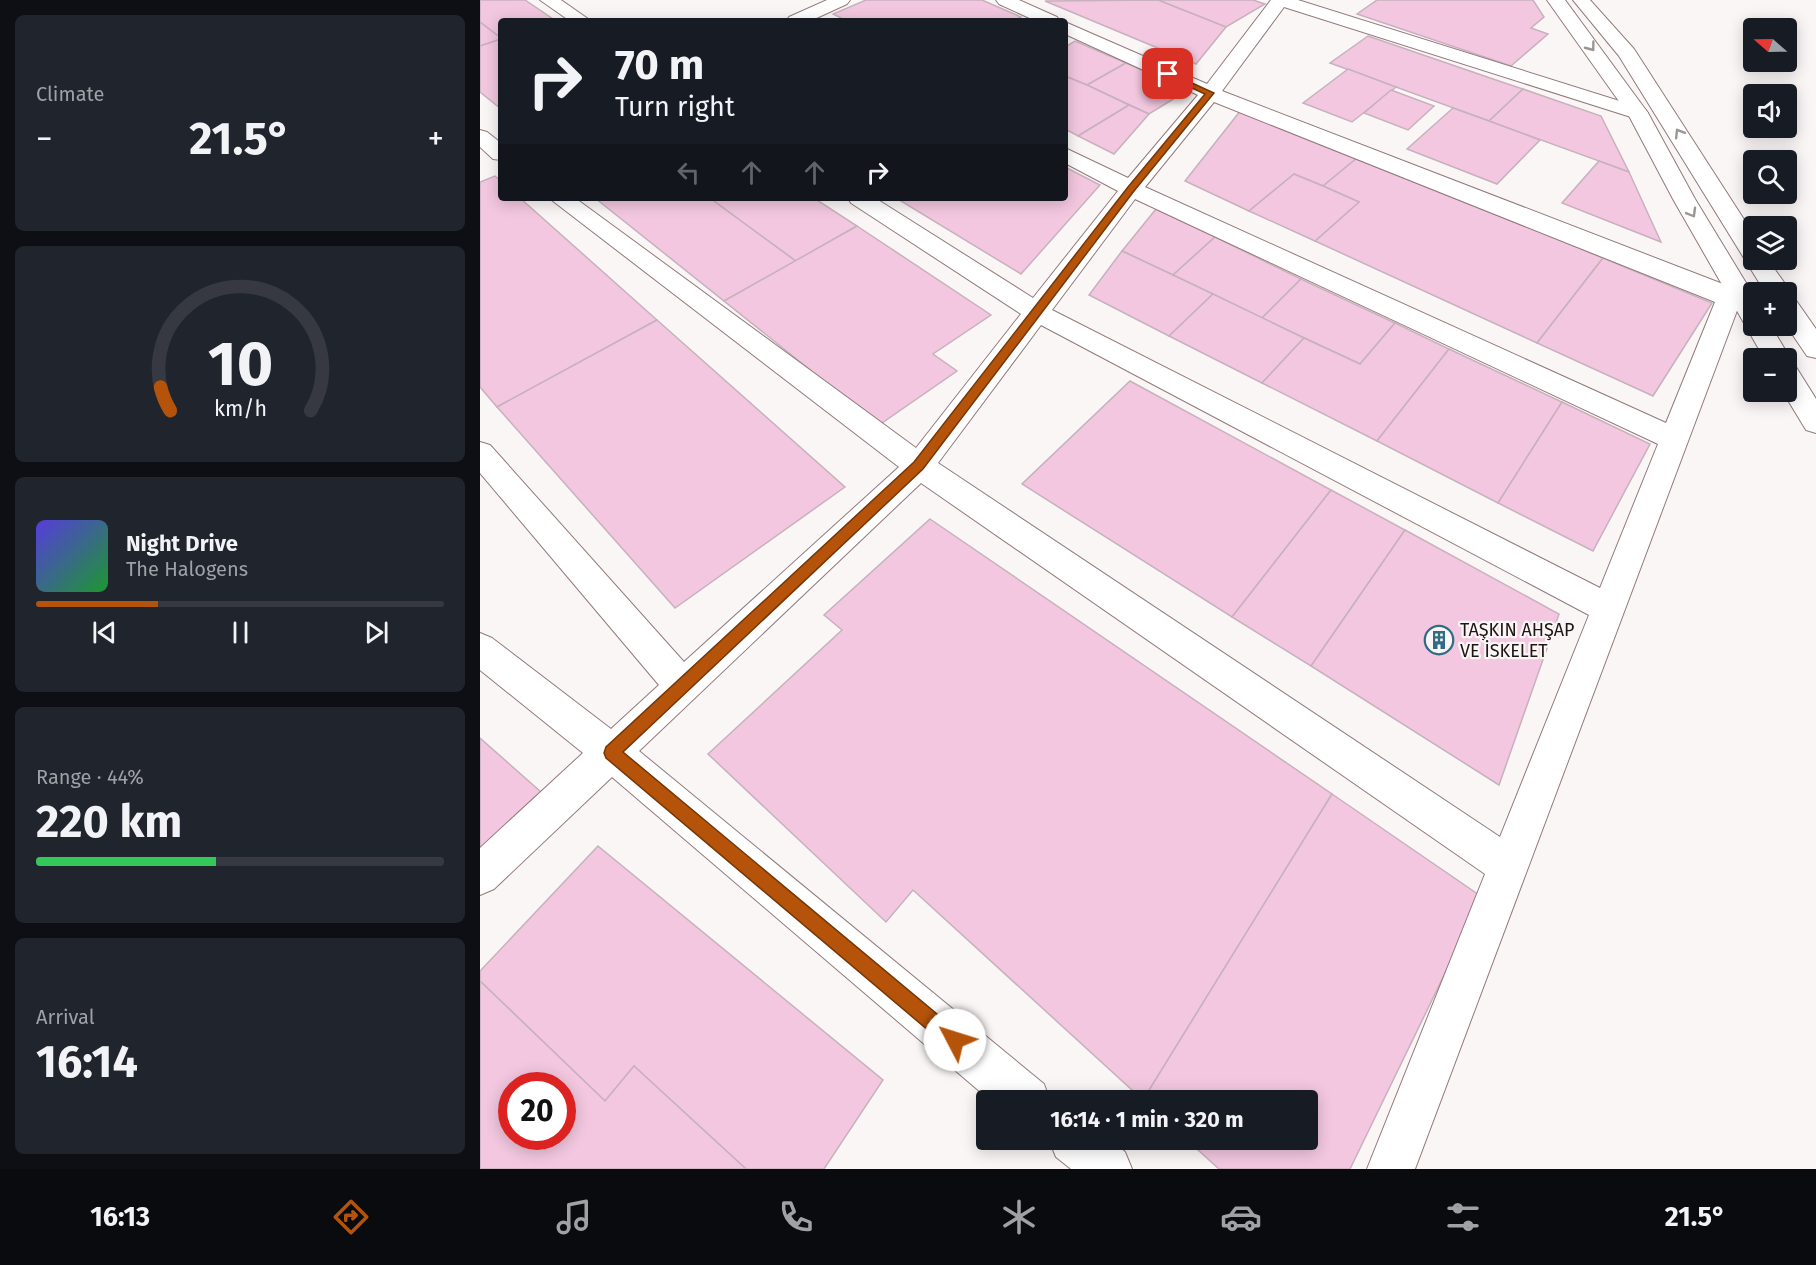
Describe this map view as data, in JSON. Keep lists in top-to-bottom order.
{
  "places": {
    "building": ["TAŞKIN AHŞAP VE İSKELET"]
  },
  "north": "left",
  "page": {
    "tile": [
      "Climate",
      ["Range · 44%", "220 km"],
      ["Arrival", "16:14"]
    ],
    "map_buttons": ["+", "−"],
    "turn": ["70 m", "Turn right"],
    "heat": ["−", "21.5°", "+"],
    "song": ["Night Drive", "The Halogens"],
    "limit": "20",
    "trip": "16:14 · 1 min · 320 m",
    "tabs": ["16:13", "21.5°"],
    "gauge": ["10", "km/h"]
  }
}
